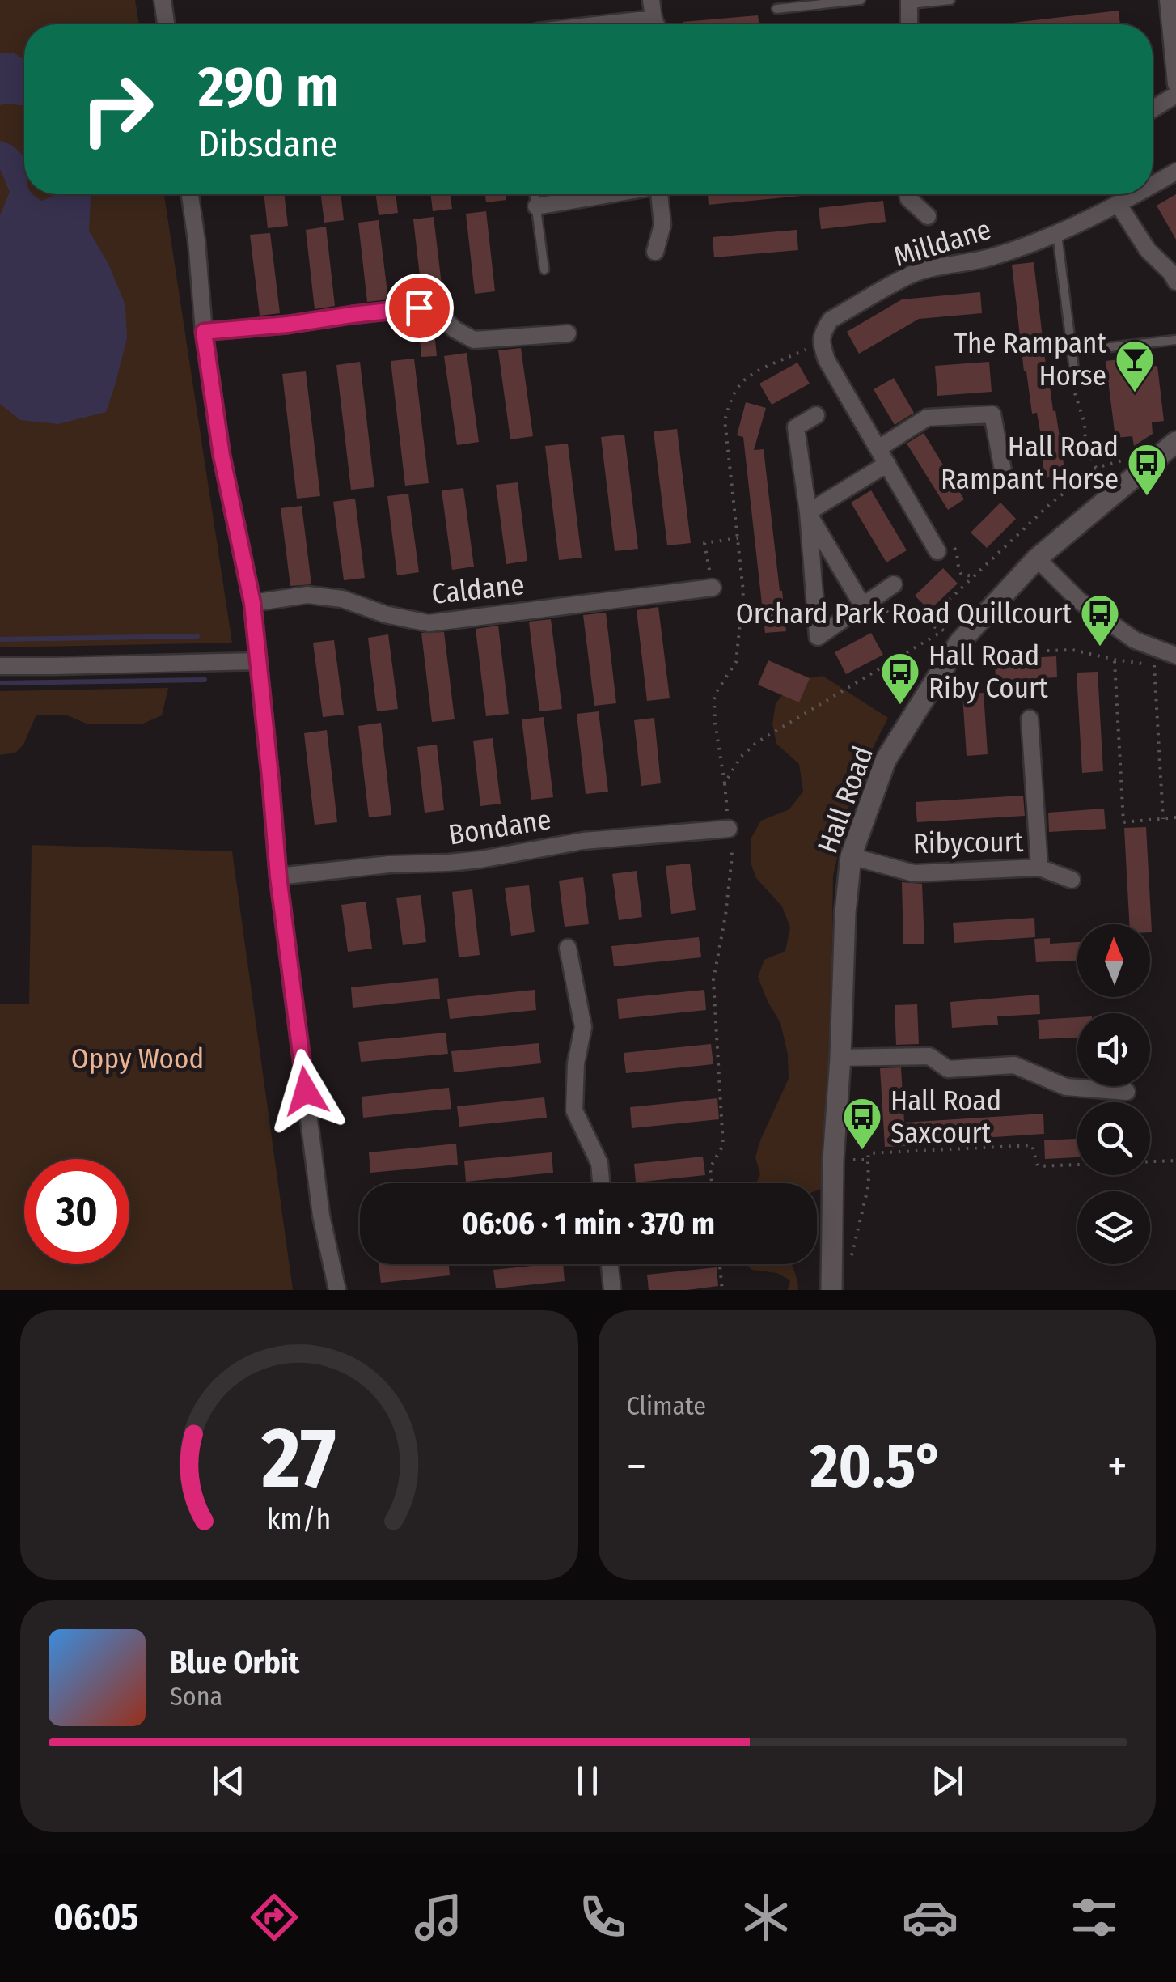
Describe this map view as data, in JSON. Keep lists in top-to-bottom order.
{
  "streets": {
    "street": [
      "Milldane",
      "Caldane",
      "Hall Road",
      "Bondane",
      "Ribycourt"
    ]
  },
  "crossings": [
    ["Hall Road", "Ribycourt"]
  ],
  "parks": ["Oppy Wood"],
  "places": {
    "bar": ["The Rampant Horse"],
    "bus stop": [
      "Hall Road Rampant Horse",
      "Orchard Park Road Quillcourt",
      "Hall Road Riby Court",
      "Hall Road Saxcourt"
    ]
  },
  "north": "top",
  "page": {
    "turn": ["290 m", "Dibsdane"],
    "limit": "30",
    "trip": "06:06 · 1 min · 370 m",
    "tile": "Climate",
    "heat": ["−", "20.5°", "+"],
    "song": ["Blue Orbit", "Sona"],
    "tabs": "06:05",
    "gauge": ["27", "km/h"]
  }
}
